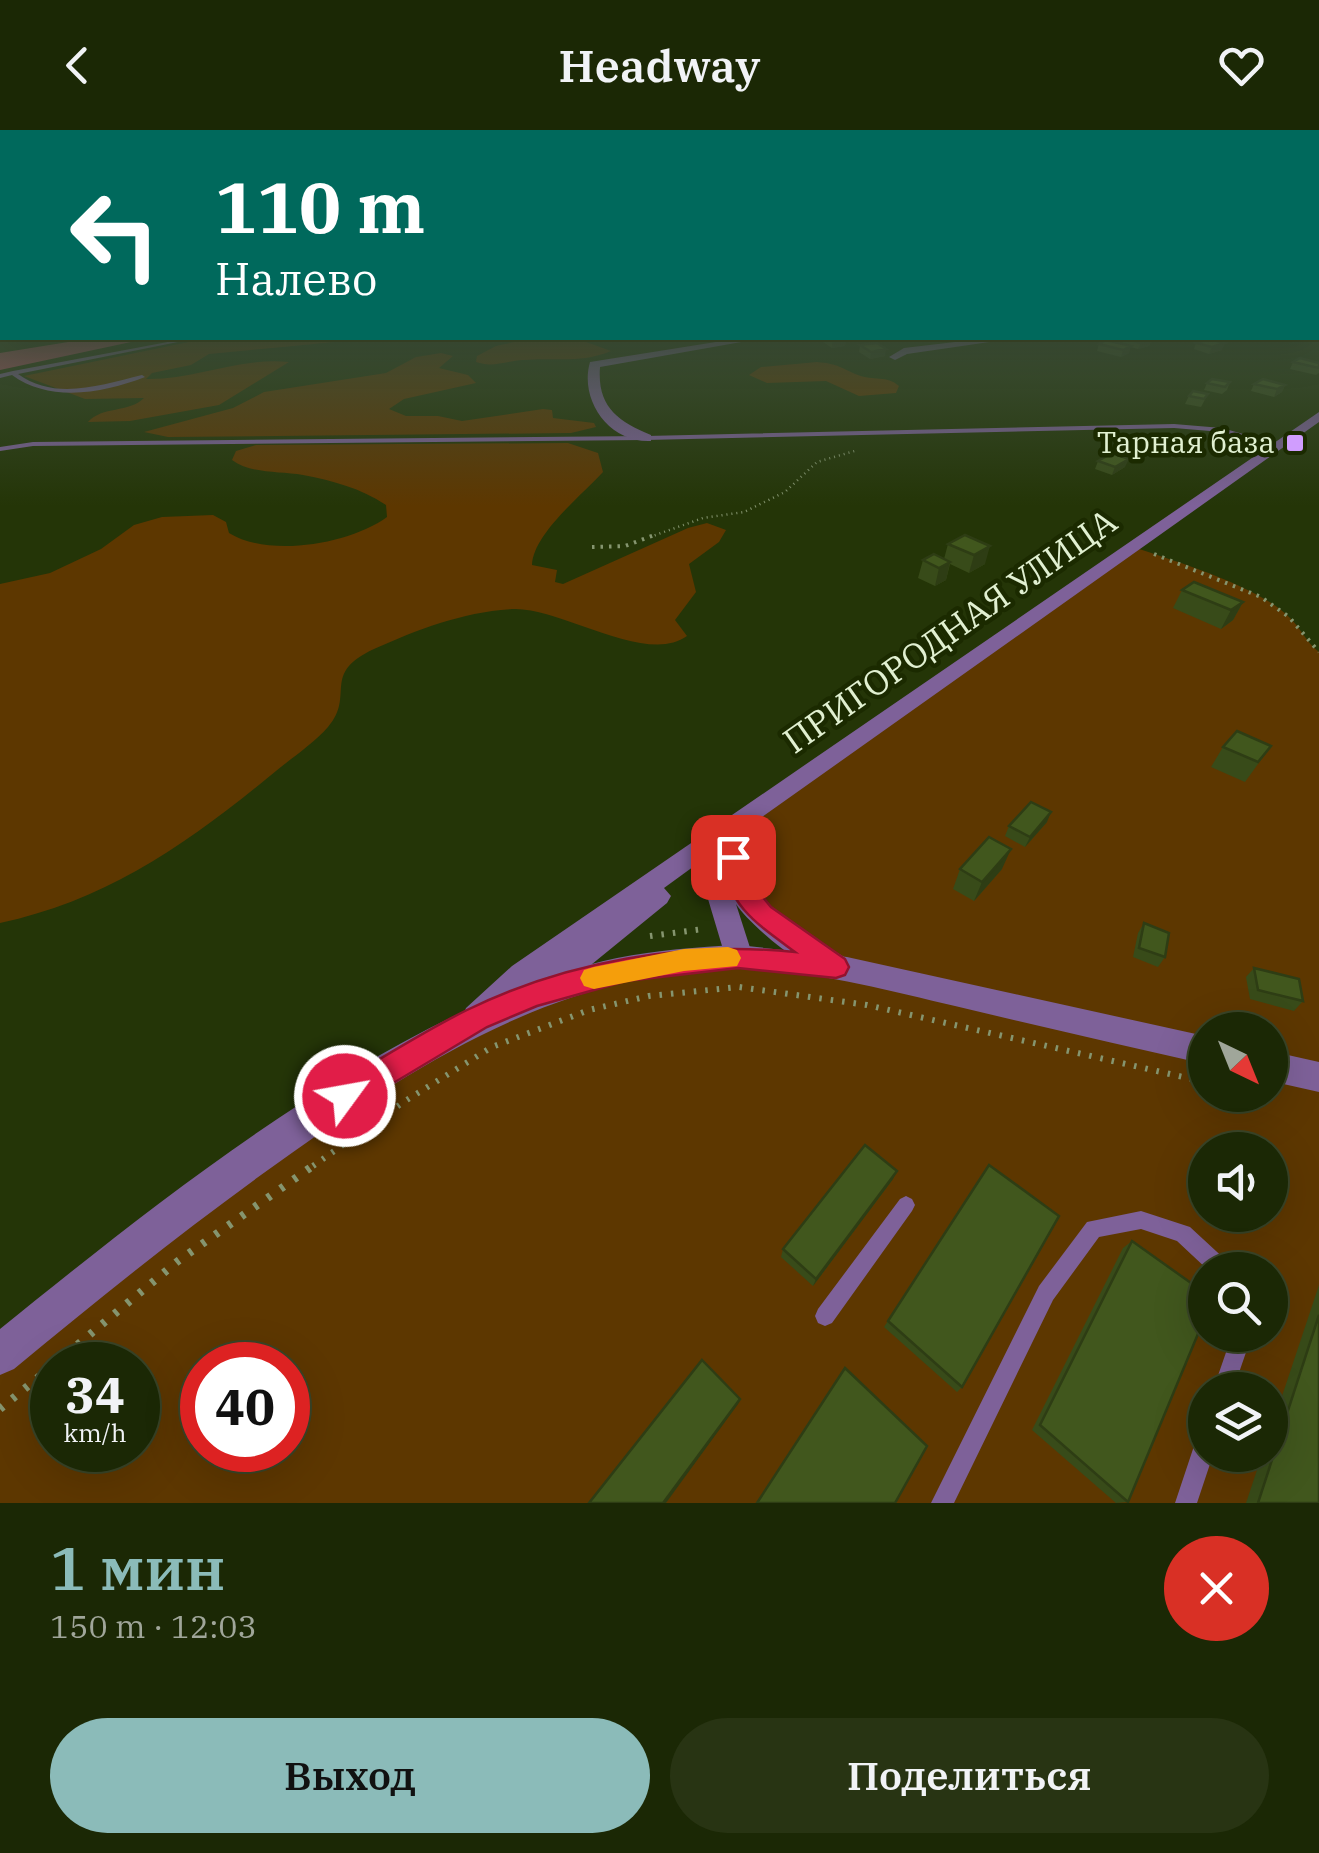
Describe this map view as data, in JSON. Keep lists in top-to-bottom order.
{
  "streets": {
    "street": ["ПРИГОРОДНАЯ УЛИЦА"]
  },
  "places": {
    "transit": ["Тарная база"]
  },
  "north": "bottom right",
  "page": {
    "header": "Headway",
    "turn": ["110 m", "Налево"],
    "speed": "34 km/h",
    "limit": "40",
    "heading": ["1 мин", "150 m · 12:03"],
    "buttons": ["Выход", "Поделиться"]
  }
}
